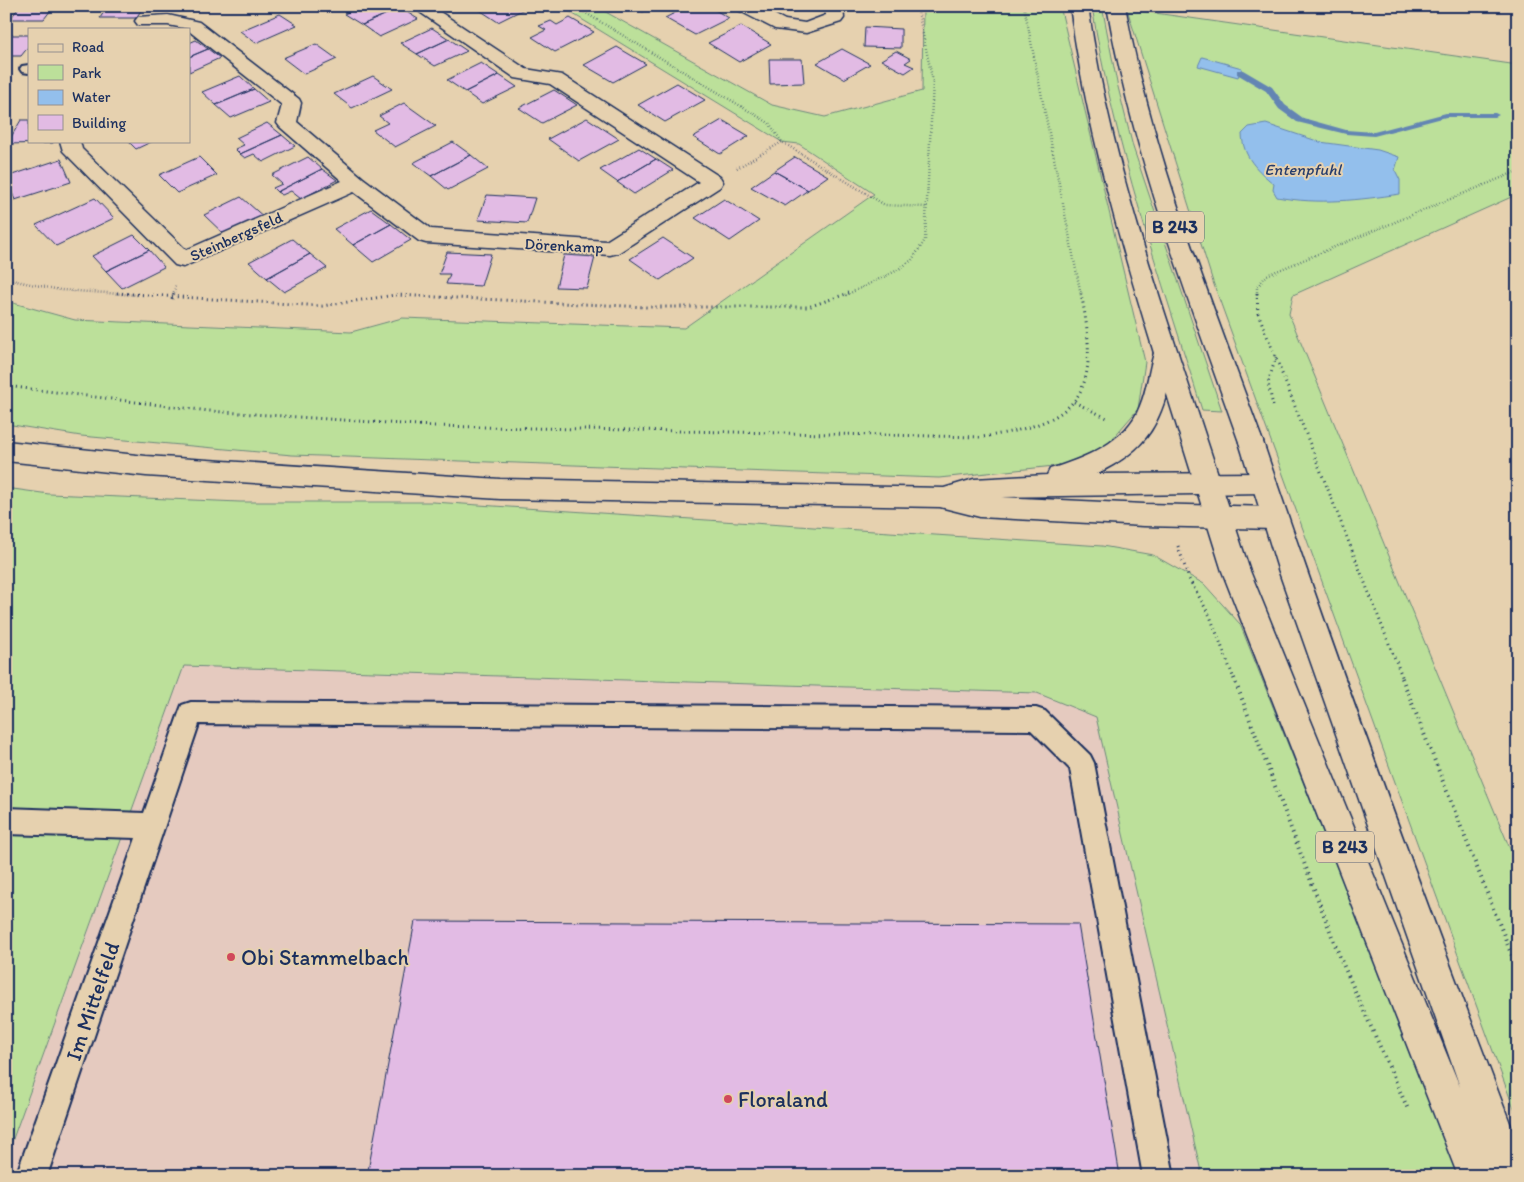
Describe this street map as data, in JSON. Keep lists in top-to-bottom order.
{
  "streets": {
    "main road": ["B 243", "Steinbergsfeld", "Dörenkamp"],
    "lane": ["Im Mittelfeld"]
  },
  "crossings": [
    ["Steinbergsfeld", "Dörenkamp"]
  ],
  "water": ["Entenpfuhl"],
  "places": ["Obi Stammelbach", "Floraland"],
  "legend": [
    "Road",
    "Park",
    "Water",
    "Building"
  ]
}
